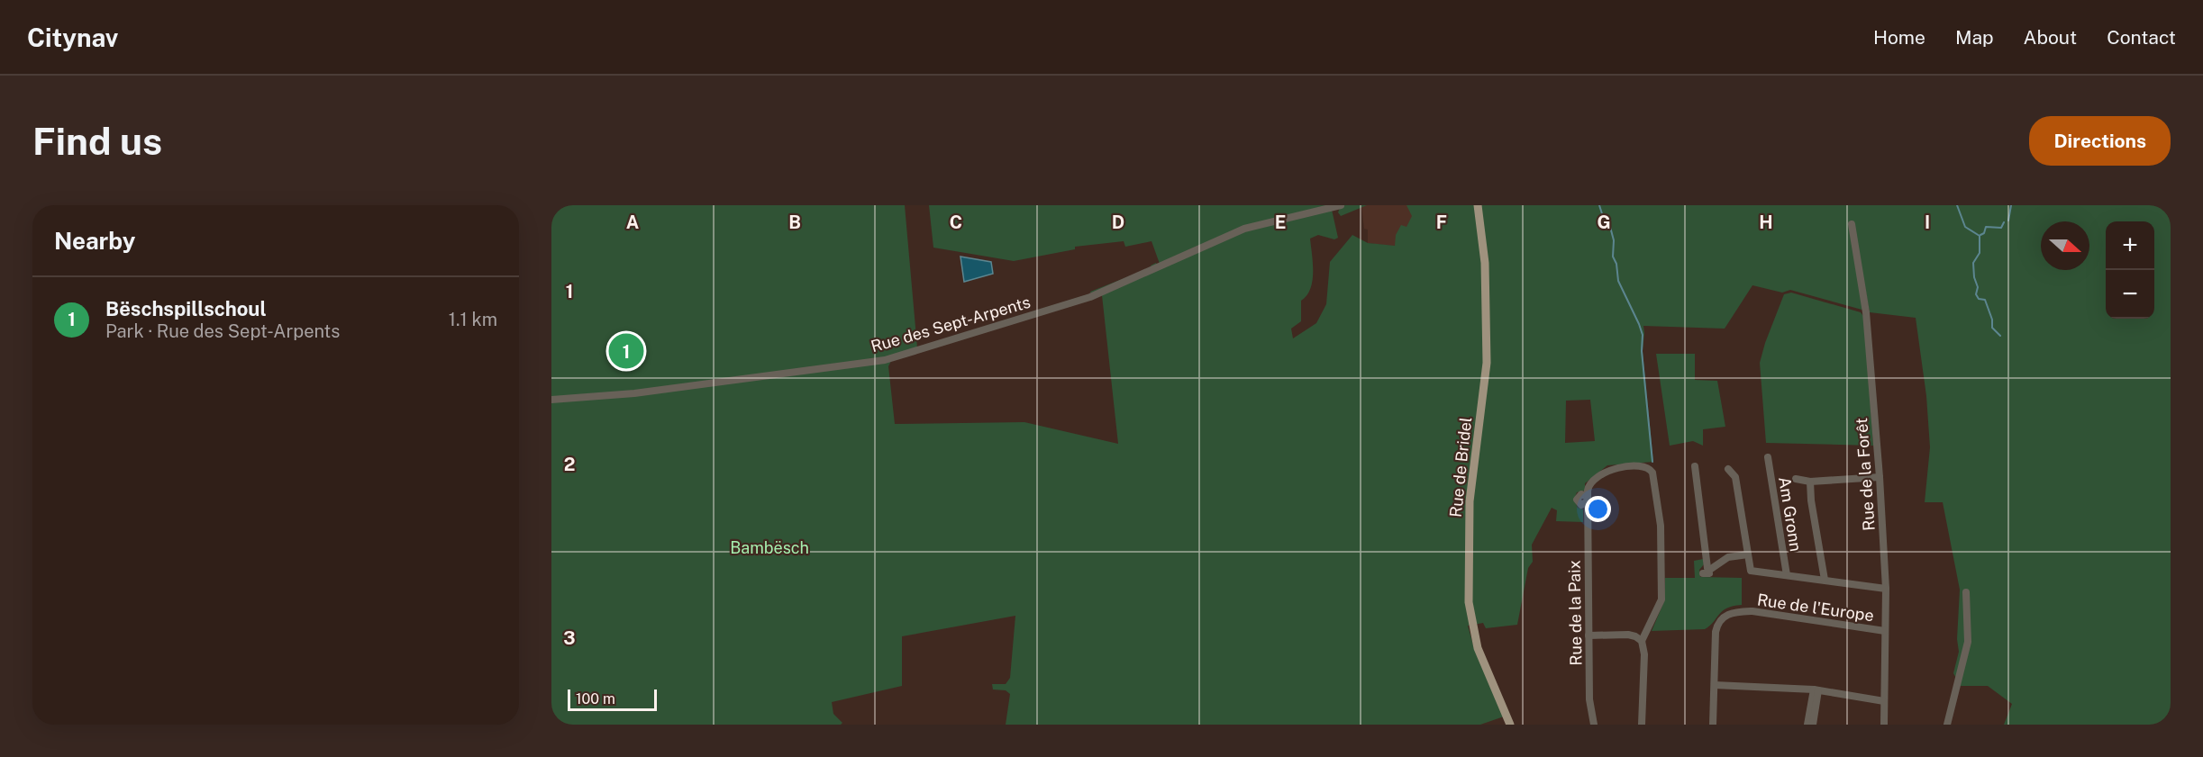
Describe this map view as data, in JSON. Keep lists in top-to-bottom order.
{
  "streets": {
    "main road": ["Rue de Bridel"],
    "street": [
      "Rue des Sept-Arpents",
      "Rue de la Forêt",
      "Am Gronn",
      "Rue de l'Europe",
      "Rue de la Paix"
    ]
  },
  "crossings": [
    ["Rue de la Forêt", "Am Gronn"],
    ["Rue de la Forêt", "Rue de l'Europe"]
  ],
  "parks": ["Bambësch"],
  "scale_bar": "100 m",
  "north": "right",
  "page": {
    "header": "Citynav",
    "nav": [
      "Home",
      "Map",
      "About",
      "Contact"
    ],
    "buttons": "Directions",
    "title": "Find us",
    "heading": "Nearby",
    "map_buttons": ["+", "−"],
    "list": [
      {
        "mark": "1",
        "name": "Bëschspillschoul",
        "note": "Park · Rue des Sept-Arpents",
        "value": "1.1 km"
      }
    ],
    "pins": "1",
    "scale": "100 m"
  },
  "grid": {
    "columns": [
      "A",
      "B",
      "C",
      "D",
      "E",
      "F",
      "G",
      "H",
      "I"
    ],
    "rows": ["1", "2", "3"]
  }
}
